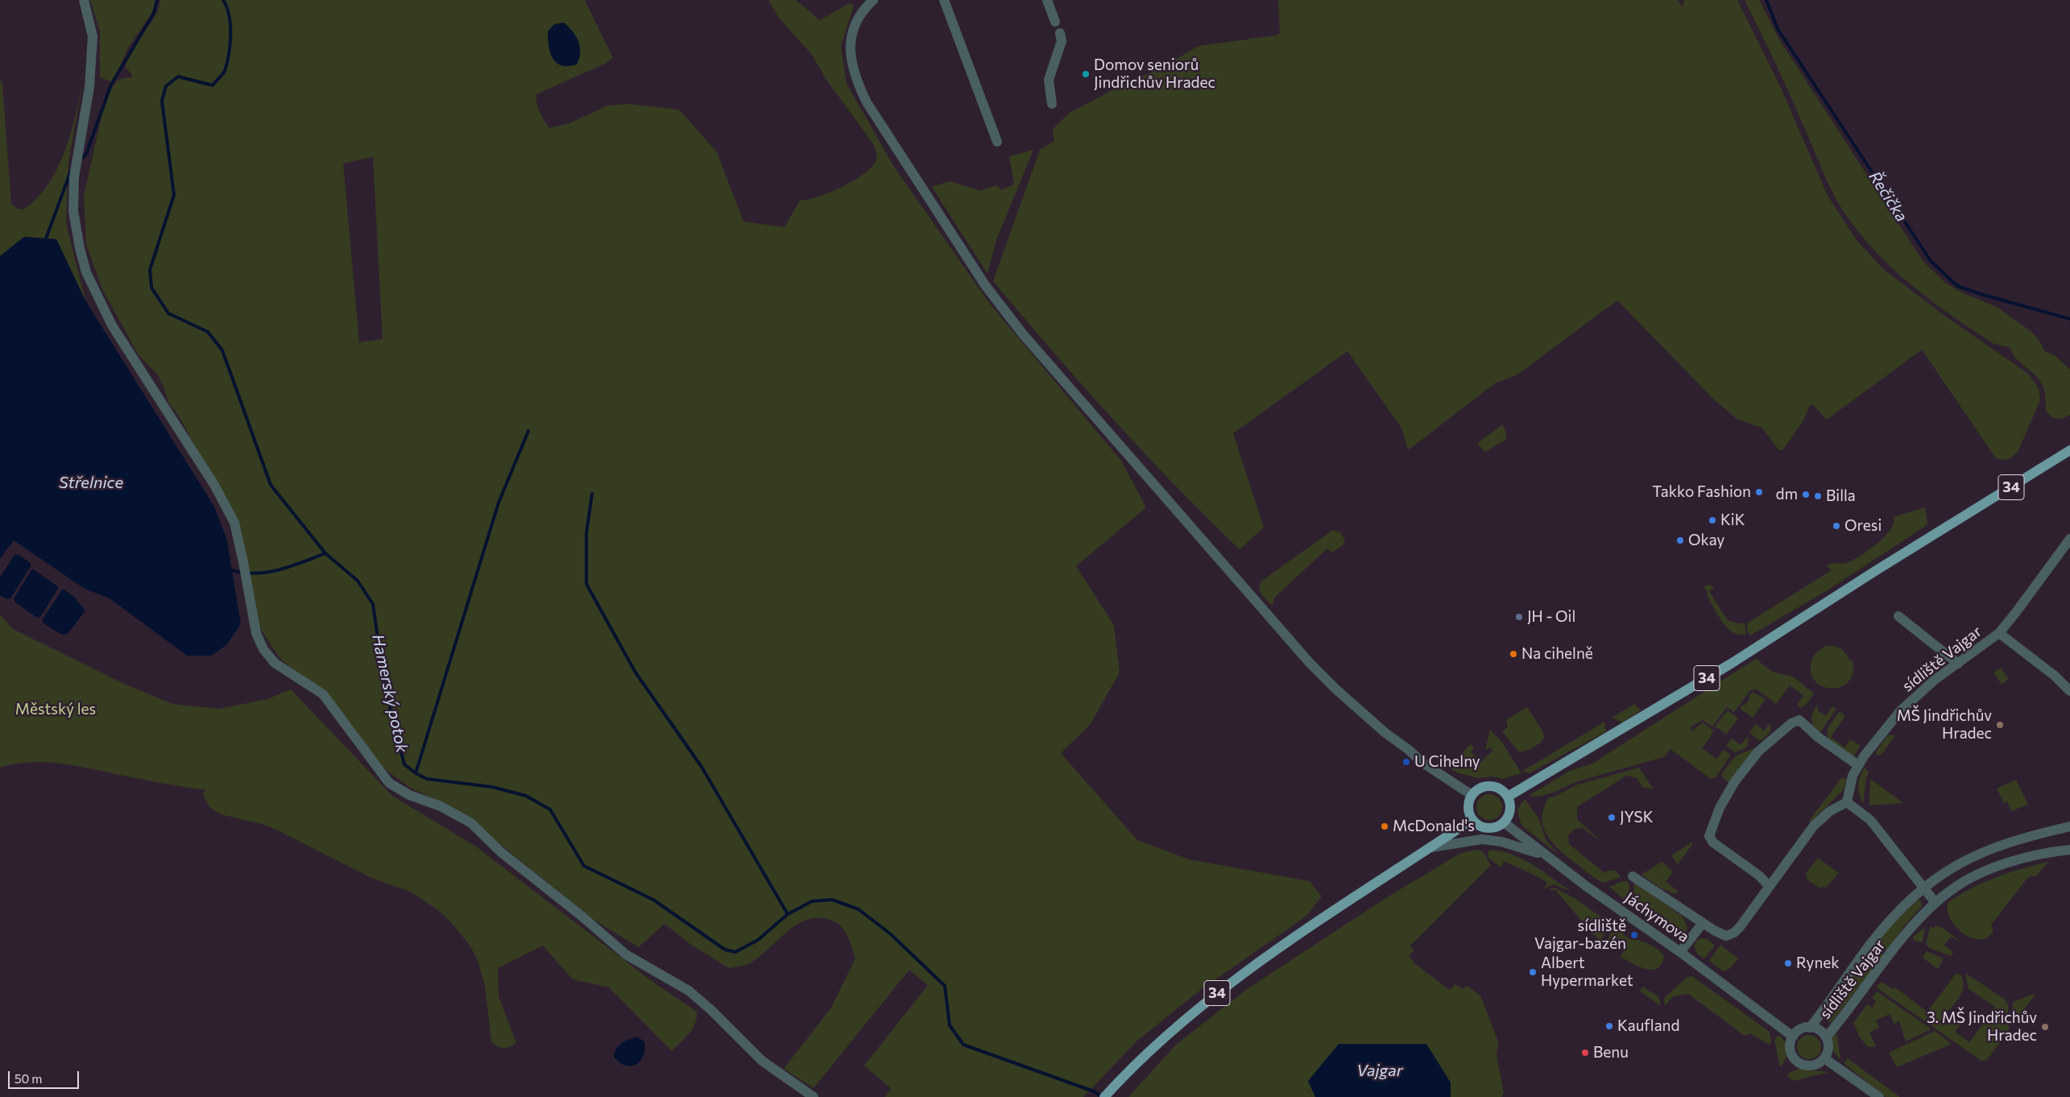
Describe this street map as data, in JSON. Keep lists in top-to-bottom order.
{
  "streets": {
    "main road": ["34"],
    "street": ["sídliště Vajgar", "Jáchymova"]
  },
  "crossings": [
    ["34", "Jáchymova"],
    ["sídliště Vajgar", "Jáchymova"]
  ],
  "water": [
    "Řečička",
    "Střelnice",
    "Hamerský potok",
    "Vajgar"
  ],
  "parks": ["Městský les"],
  "places": [
    "Domov seniorů Jindřichův Hradec",
    "Takko Fashion",
    "dm",
    "Billa",
    "KiK",
    "Oresi",
    "Okay",
    "JH - Oil",
    "Na cihelně",
    "MŠ Jindřichův Hradec",
    "U Cihelny",
    "JYSK",
    "McDonald's",
    "sídliště Vajgar-bazén",
    "Rynek",
    "Albert Hypermarket",
    "Kaufland",
    "3. MŠ Jindřichův Hradec",
    "Benu"
  ],
  "scale_bar": "50 m"
}
